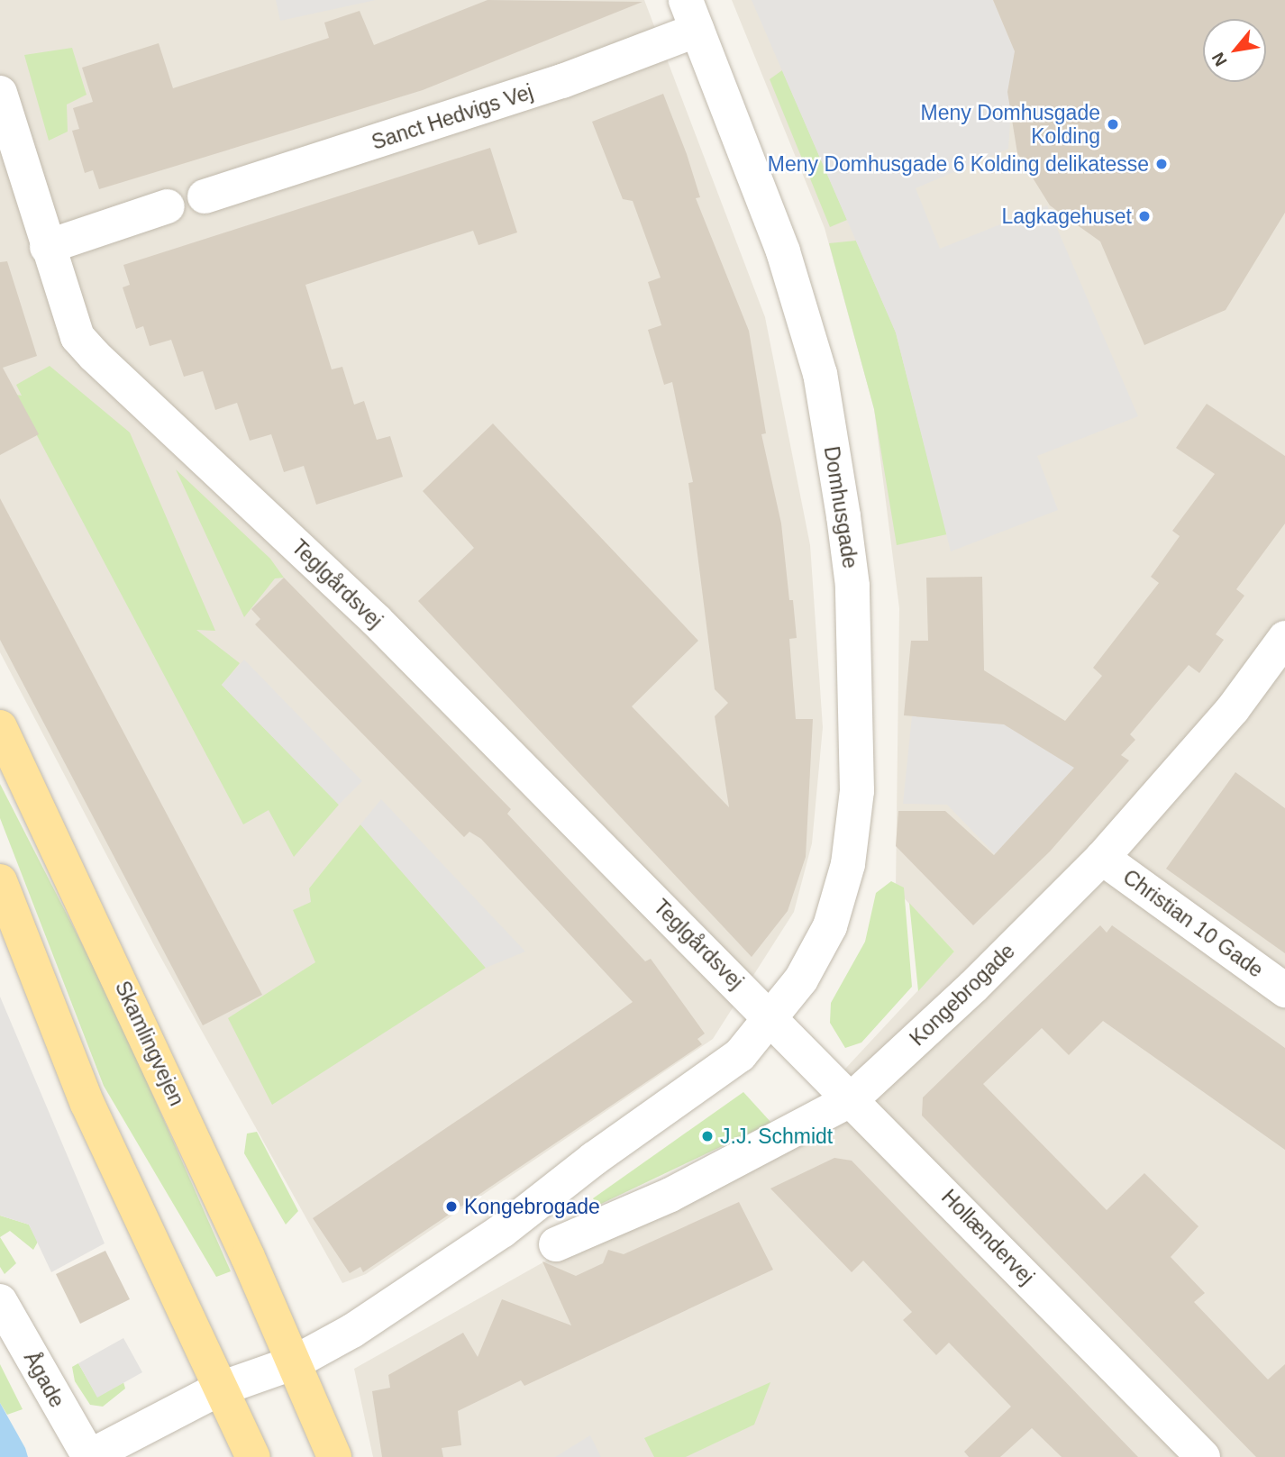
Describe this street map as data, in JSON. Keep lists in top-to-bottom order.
{
  "streets": {
    "main road": ["Skamlingvejen"],
    "street": [
      "Sanct Hedvigs Vej",
      "Domhusgade",
      "Teglgårdsvej",
      "Christian 10 Gade",
      "Kongebrogade",
      "Hollændervej",
      "Ågade"
    ]
  },
  "crossings": [
    ["Sanct Hedvigs Vej", "Domhusgade"],
    ["Domhusgade", "Teglgårdsvej"],
    ["Domhusgade", "Hollændervej"],
    ["Teglgårdsvej", "Hollændervej"],
    ["Christian 10 Gade", "Kongebrogade"],
    ["Kongebrogade", "Hollændervej"]
  ],
  "places": [
    "Meny Domhusgade Kolding",
    "Meny Domhusgade 6 Kolding delikatesse",
    "Lagkagehuset",
    "J.J. Schmidt",
    "Kongebrogade"
  ],
  "north": "bottom left"
}
